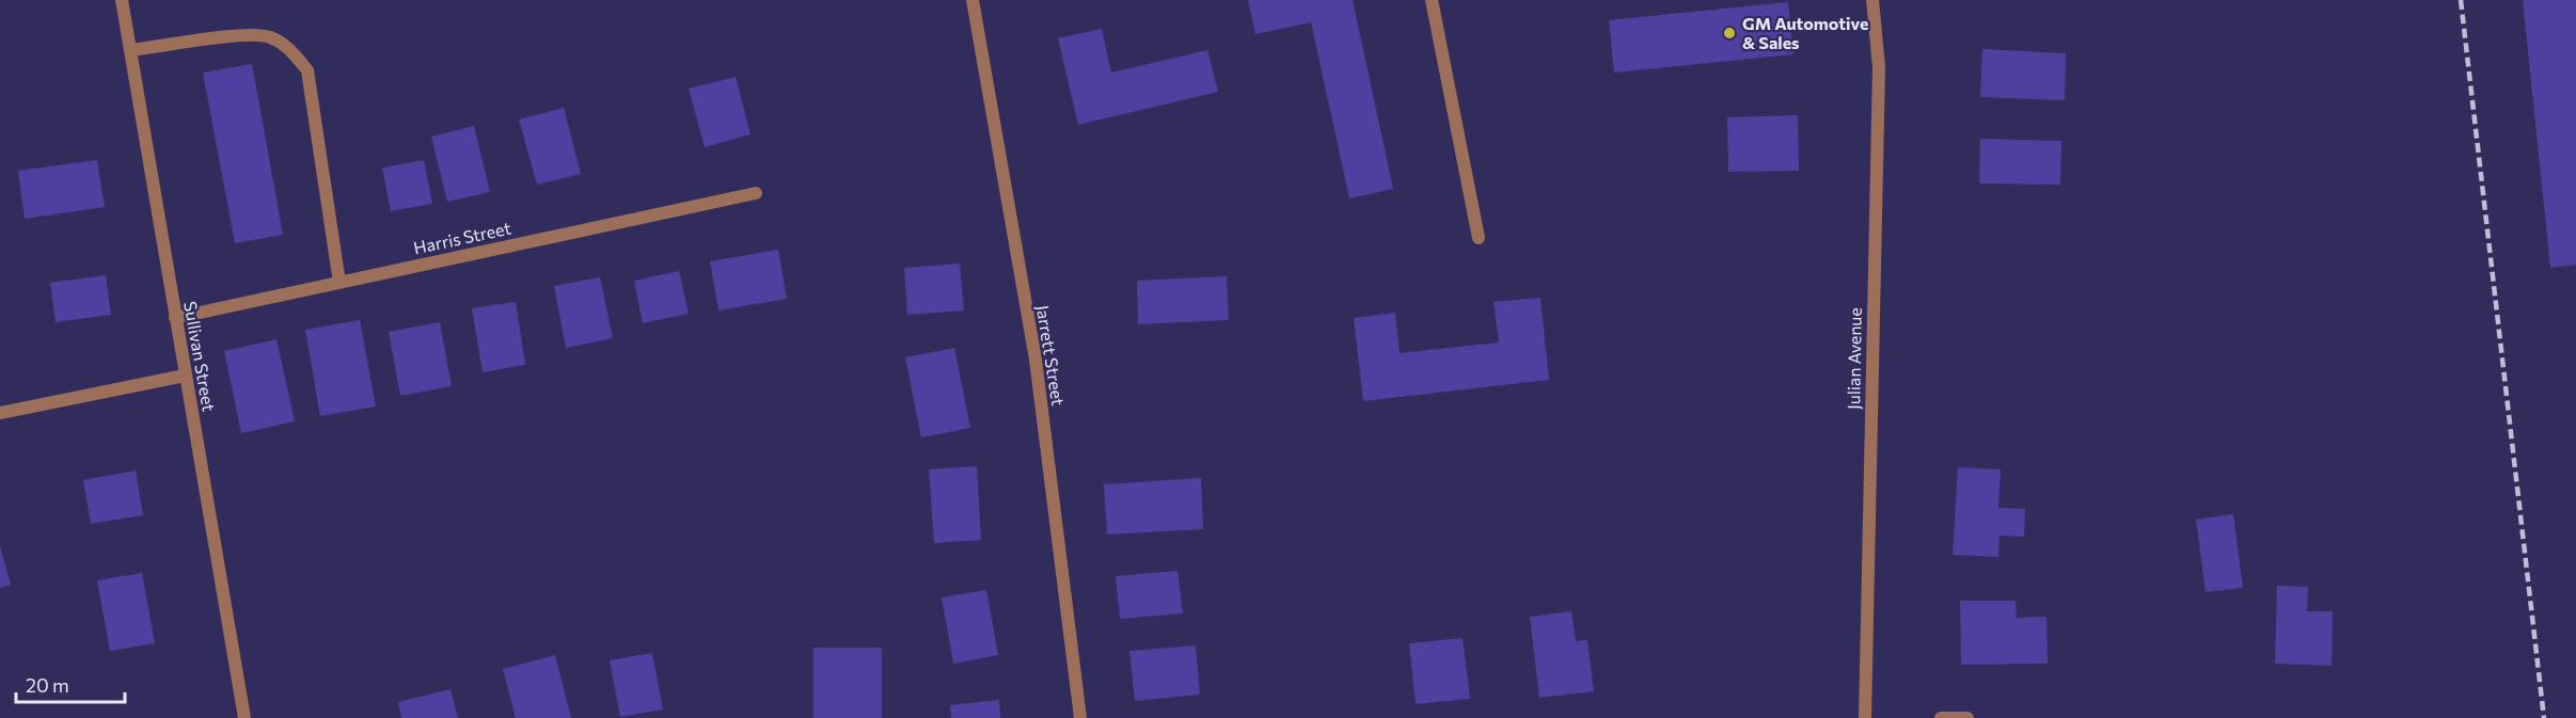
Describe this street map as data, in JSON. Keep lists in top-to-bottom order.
{
  "streets": {
    "street": [
      "Harris Street",
      "Jarrett Street",
      "Sullivan Street",
      "Julian Avenue"
    ]
  },
  "crossings": [
    ["Harris Street", "Sullivan Street"]
  ],
  "places": ["GM Automotive & Sales"],
  "scale_bar": "20 m"
}
